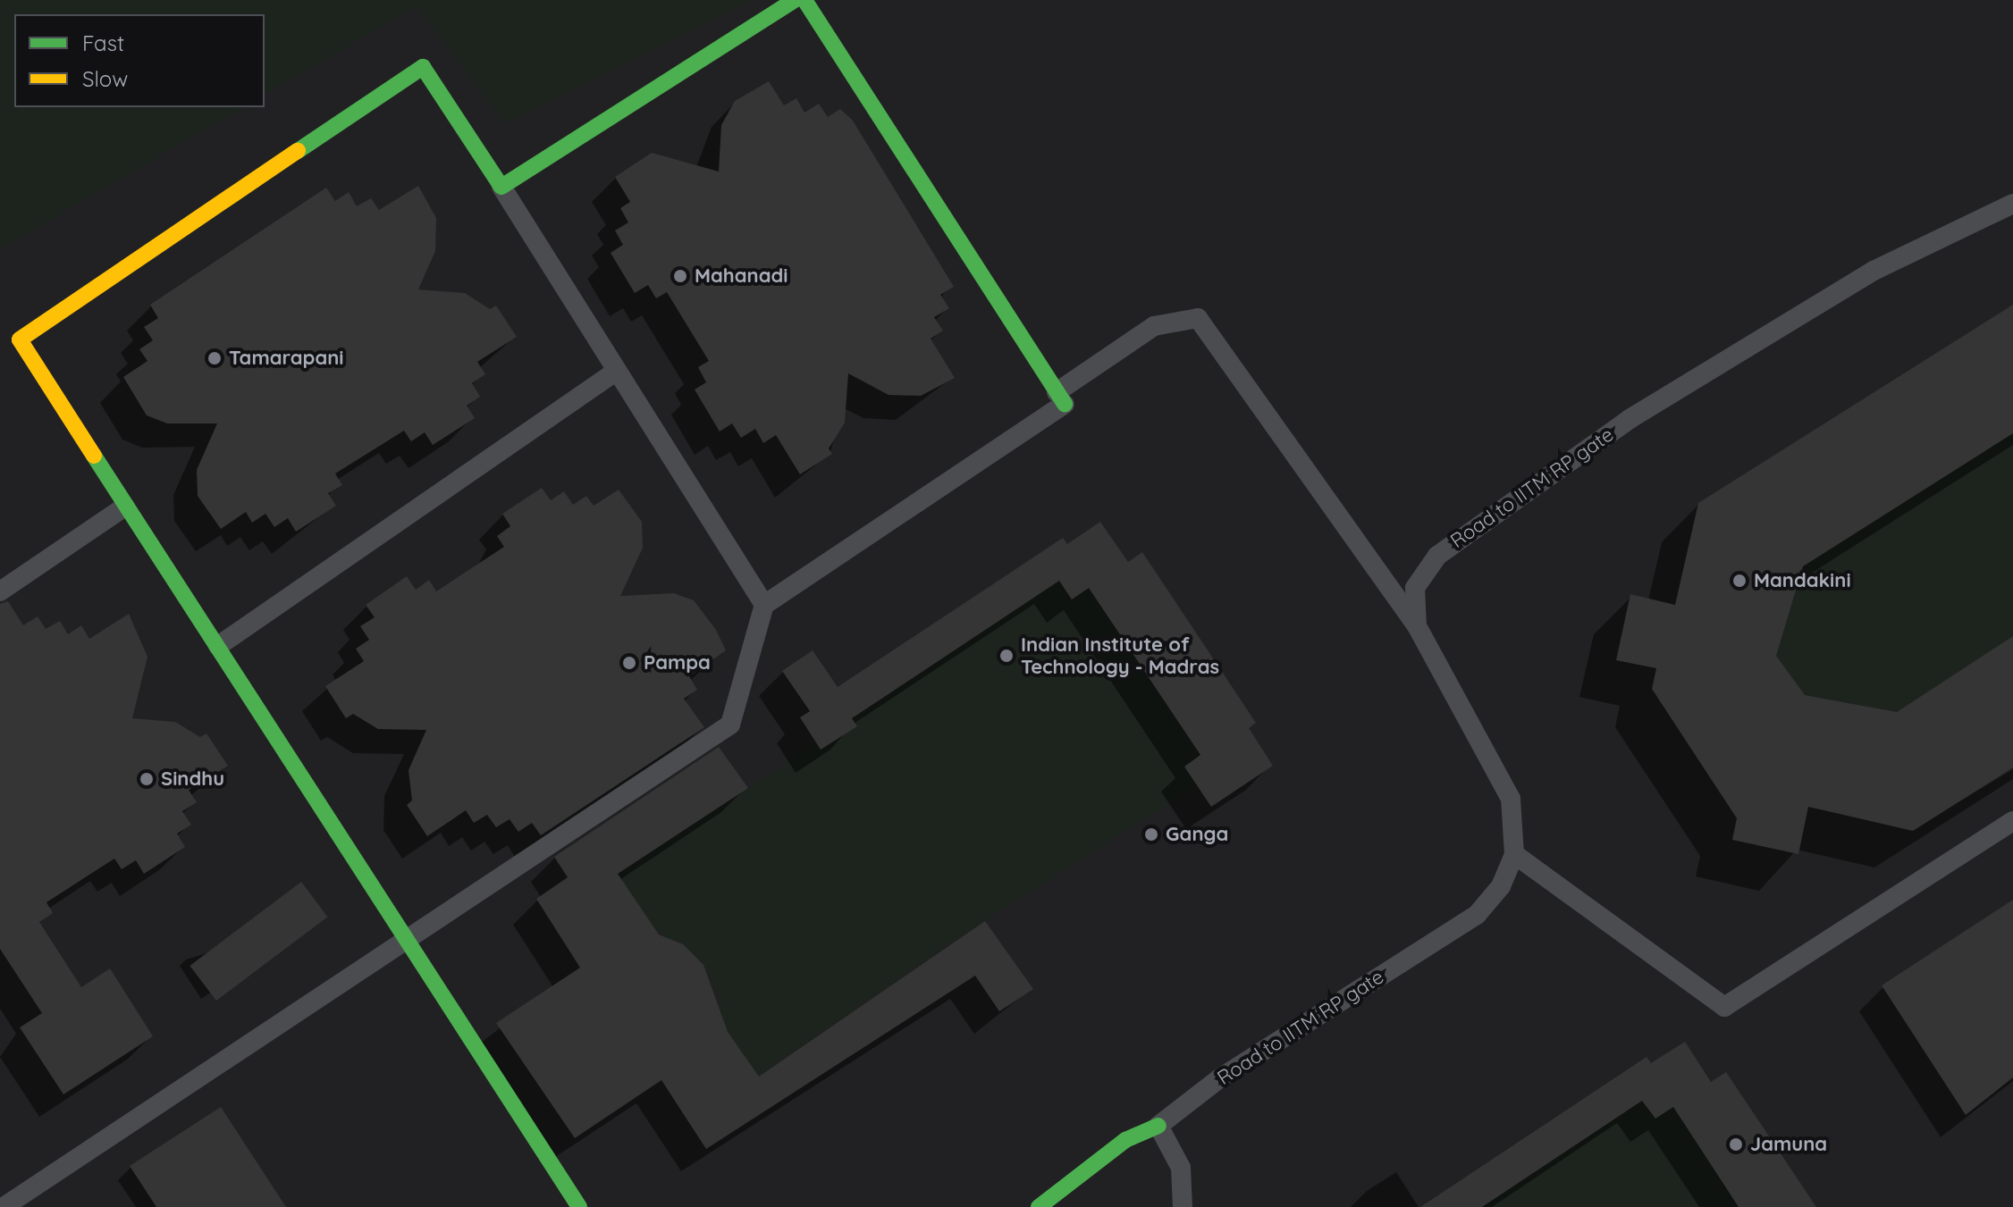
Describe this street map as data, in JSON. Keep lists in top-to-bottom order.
{
  "streets": {
    "lane": ["Road to IITM RP gate"]
  },
  "places": [
    "Mahanadi",
    "Tamarapani",
    "Mandakini",
    "Indian Institute of Technology - Madras",
    "Pampa",
    "Sindhu",
    "Ganga",
    "Jamuna"
  ],
  "legend": ["Fast", "Slow"]
}
